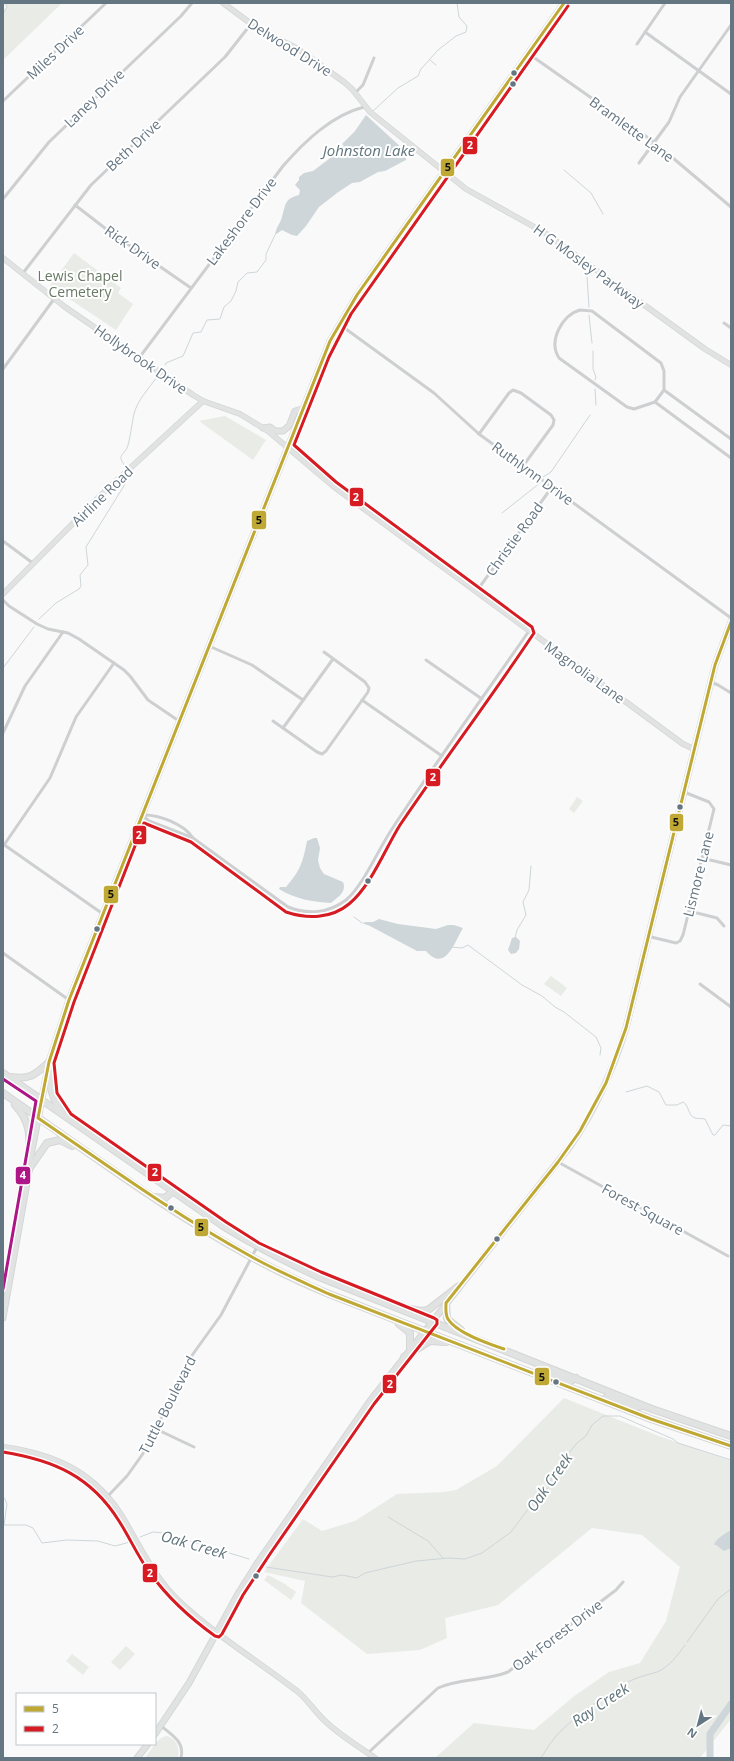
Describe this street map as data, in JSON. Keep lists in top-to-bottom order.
{
  "streets": {
    "main road": [
      "Delwood Drive",
      "H G Mosley Parkway",
      "Hollybrook Drive",
      "Airline Road",
      "Magnolia Lane"
    ],
    "street": [
      "Miles Drive",
      "Laney Drive",
      "Bramlette Lane",
      "Beth Drive",
      "Lakeshore Drive",
      "Rick Drive",
      "Ruthlynn Drive",
      "Christie Road",
      "Lismore Lane",
      "Forest Square",
      "Tuttle Boulevard",
      "Oak Forest Drive"
    ]
  },
  "crossings": [
    ["Delwood Drive", "Beth Drive"],
    ["Delwood Drive", "Lakeshore Drive"],
    ["Delwood Drive", "H G Mosley Parkway"],
    ["Beth Drive", "Rick Drive"],
    ["Beth Drive", "Hollybrook Drive"],
    ["Lakeshore Drive", "Rick Drive"],
    ["Lakeshore Drive", "Hollybrook Drive"],
    ["Hollybrook Drive", "Airline Road"],
    ["Hollybrook Drive", "Magnolia Lane"],
    ["Ruthlynn Drive", "Christie Road"],
    ["Christie Road", "Magnolia Lane"]
  ],
  "water": ["Johnston Lake", "Oak Creek", "Ray Creek"],
  "parks": ["Lewis Chapel Cemetery"],
  "lines": ["transit line 5", "transit line 2", "transit line 4"],
  "legend": ["5", "2"],
  "north": "bottom left"
}
